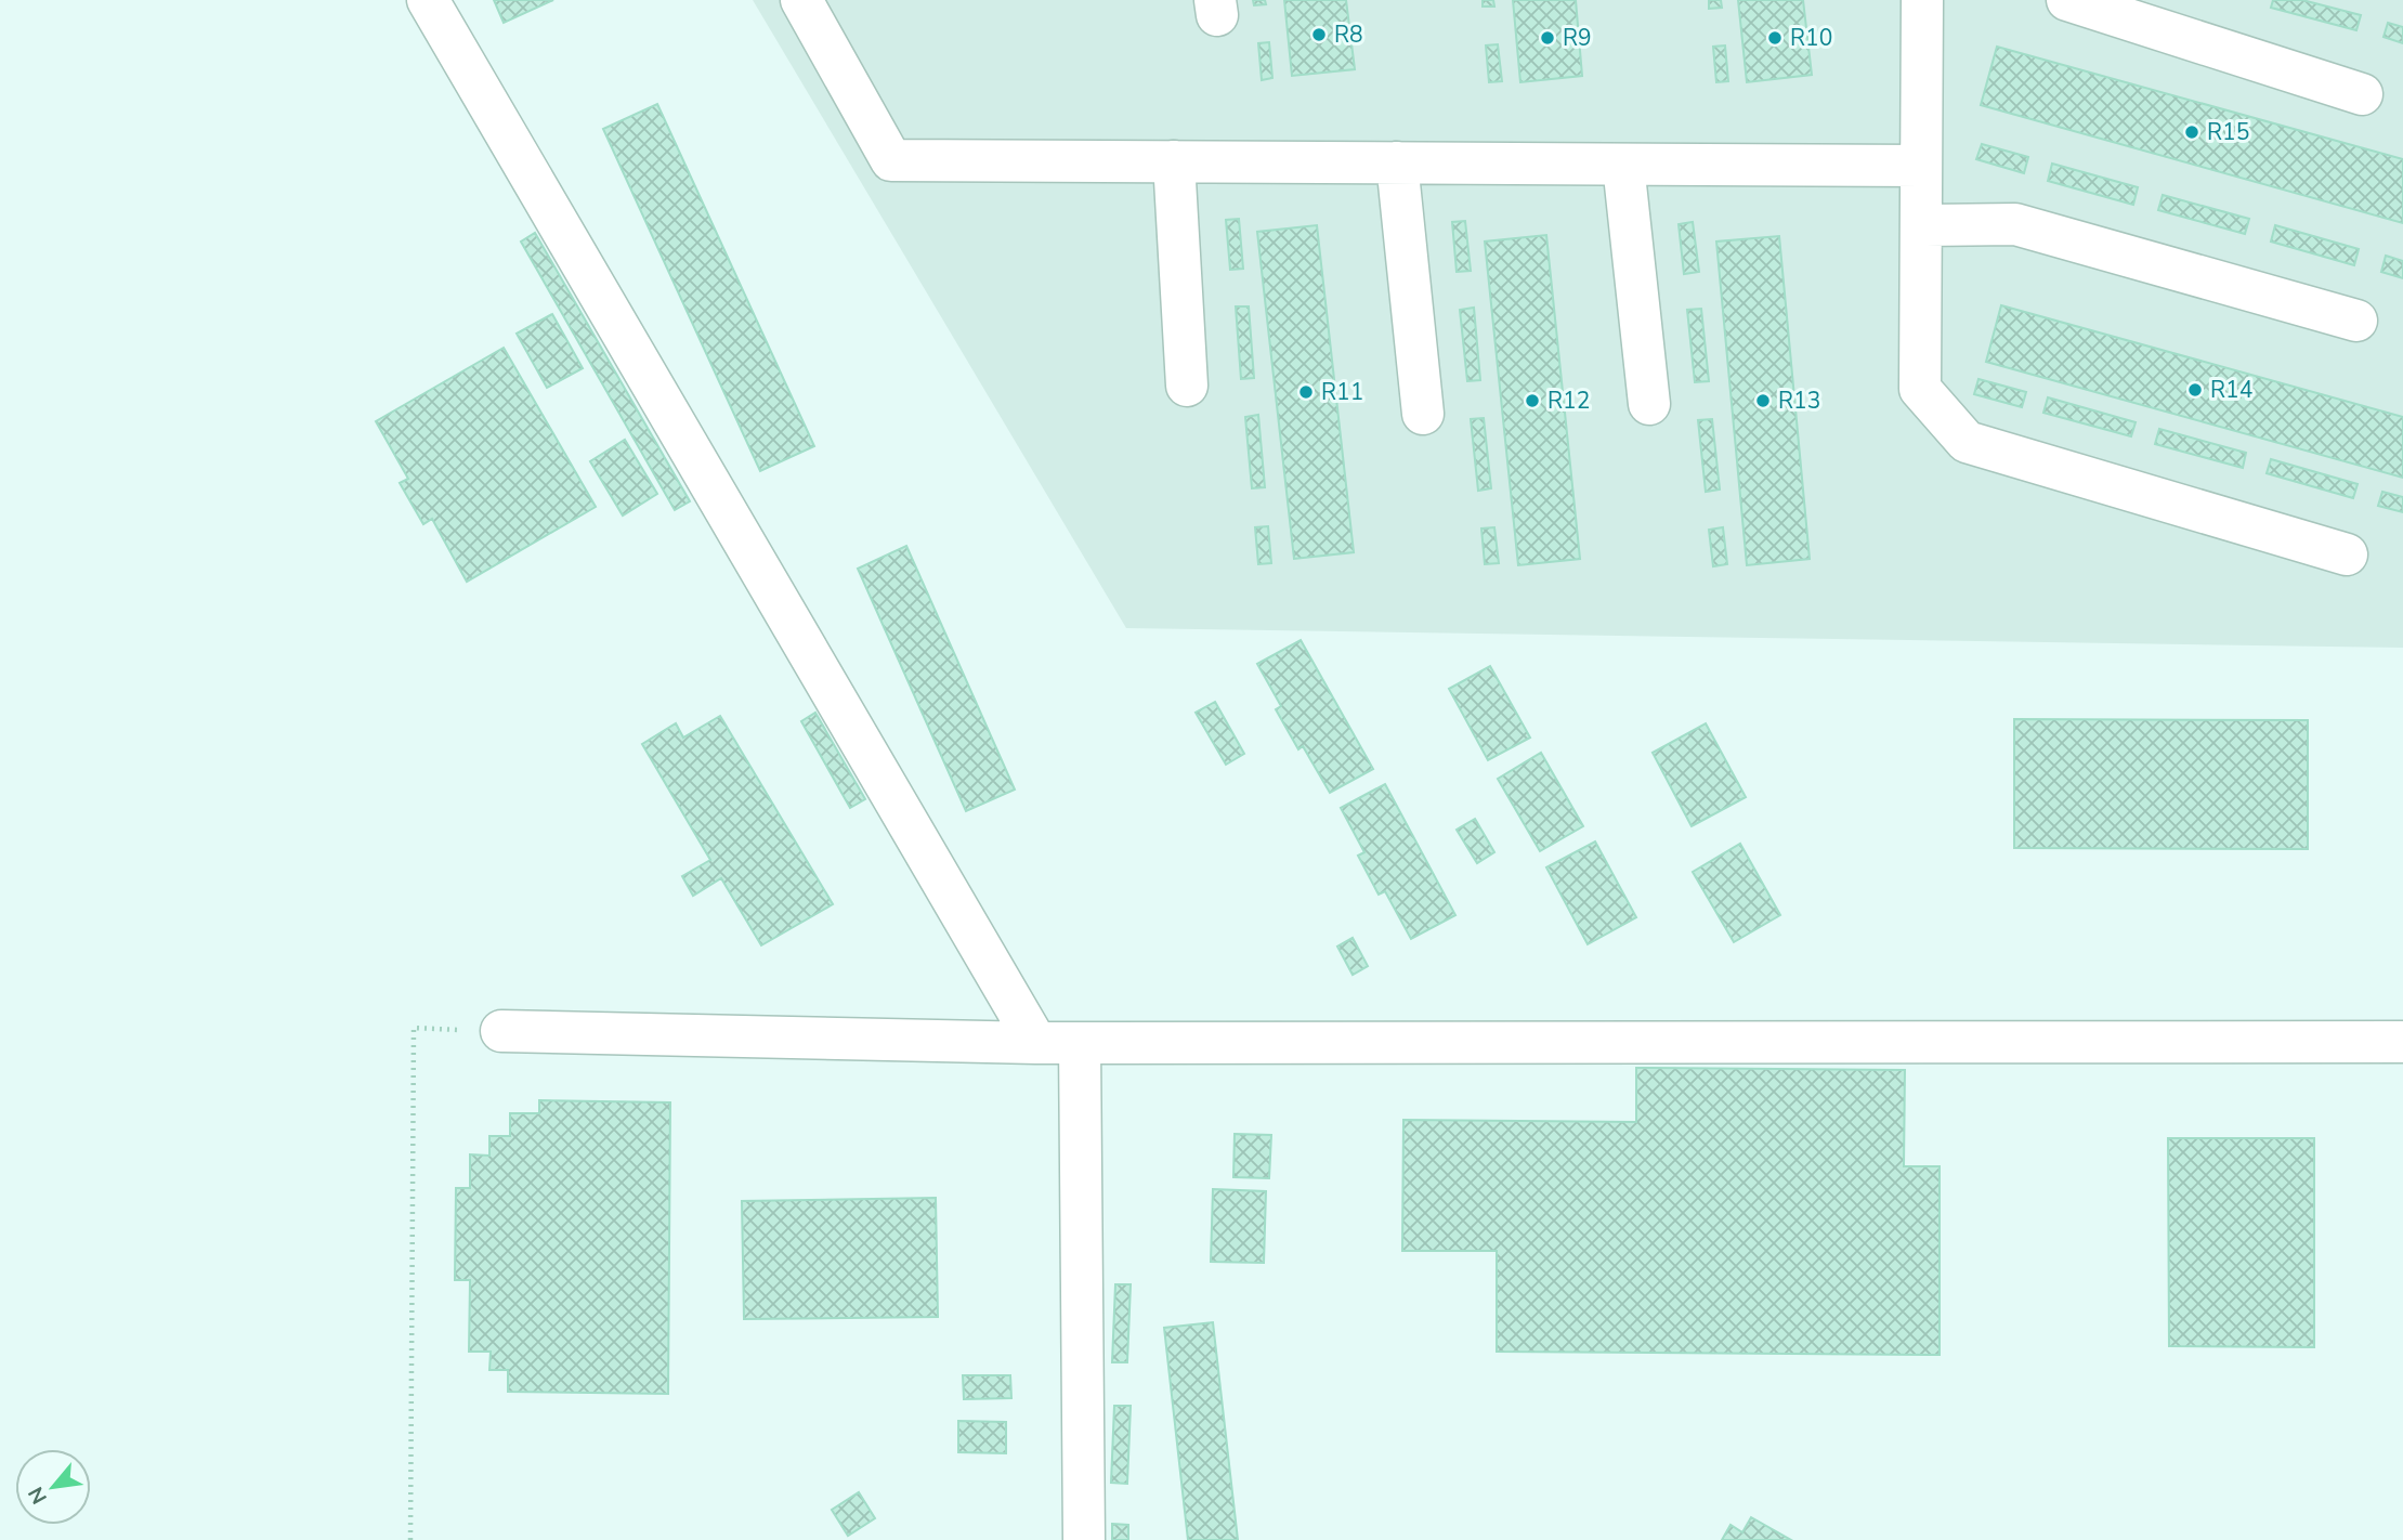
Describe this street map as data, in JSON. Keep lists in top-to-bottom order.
{
  "places": [
    "R8",
    "R9",
    "R10",
    "R15",
    "R14",
    "R11",
    "R12",
    "R13"
  ],
  "north": "bottom left"
}
